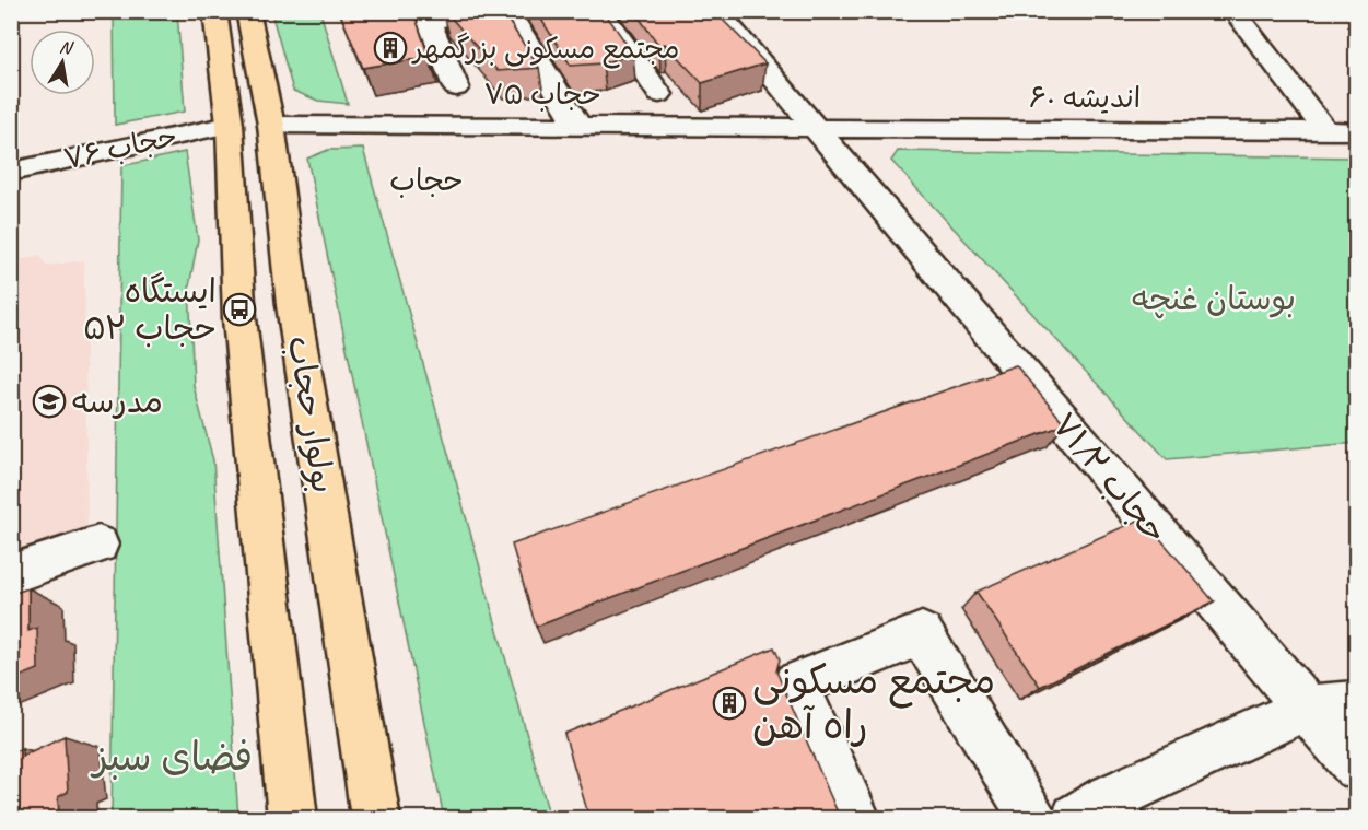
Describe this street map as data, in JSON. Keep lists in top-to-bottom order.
{
  "streets": {
    "main road": ["بولوار حجاب"],
    "street": [
      "حجاب ۷۵",
      "اندیشه ۶۰",
      "حجاب ۷۶",
      "حجاب ۷۱/۲"
    ]
  },
  "crossings": [
    ["حجاب ۷۵", "اندیشه ۶۰"],
    ["حجاب ۷۵", "بولوار حجاب"],
    ["حجاب ۷۵", "حجاب ۷۱/۲"],
    ["اندیشه ۶۰", "حجاب ۷۱/۲"],
    ["حجاب ۷۶", "بولوار حجاب"]
  ],
  "districts": ["حجاب"],
  "parks": ["بوستان غنچه", "فضای سبز"],
  "places": {
    "building": ["مجتمع مسکونی بزرگمهر", "مجتمع مسکونی راه آهن"],
    "bus stop": ["ایستگاه حجاب ۵۲"],
    "school or university": ["مدرسه"]
  },
  "north": "top"
}
